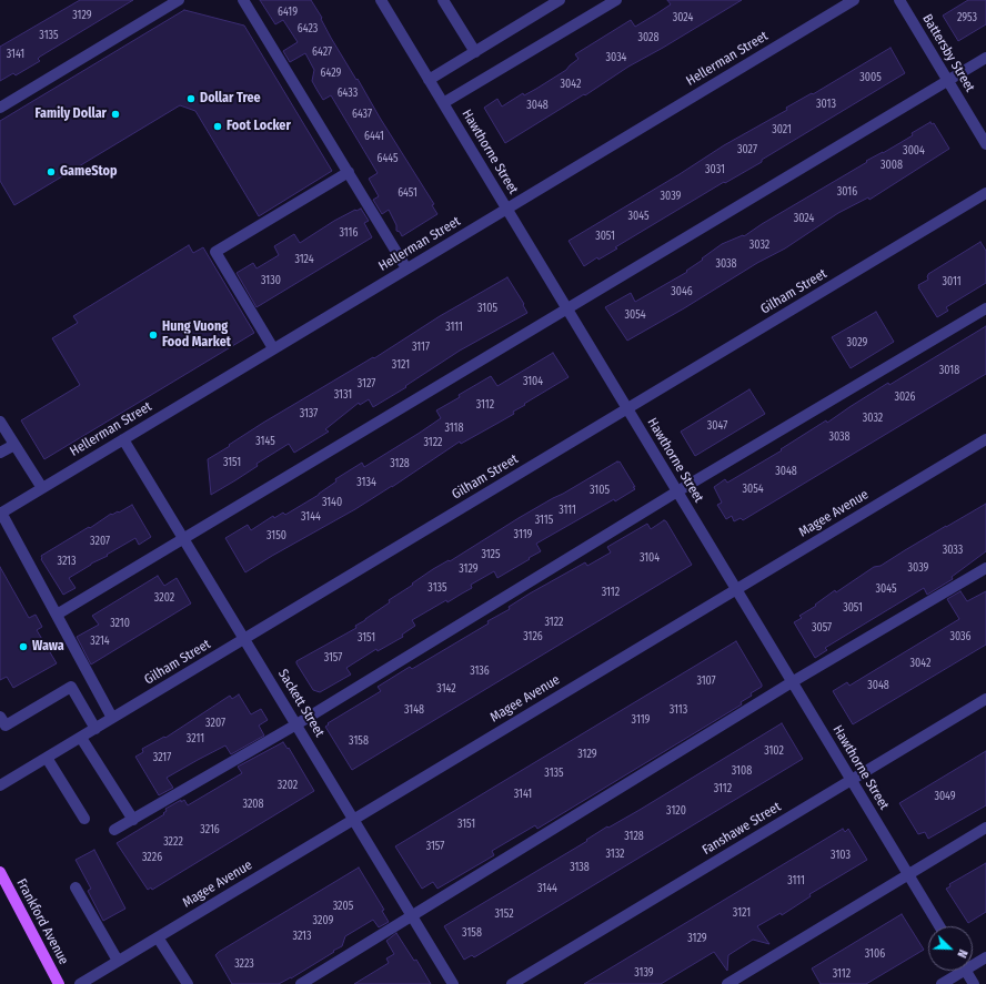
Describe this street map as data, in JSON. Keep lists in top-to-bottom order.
{
  "streets": {
    "main road": ["Frankford Avenue"],
    "street": [
      "Battersby Street",
      "Hellerman Street",
      "Hawthorne Street",
      "Gilham Street",
      "Magee Avenue",
      "Sackett Street",
      "Fanshawe Street"
    ]
  },
  "crossings": [
    ["Hellerman Street", "Hawthorne Street"],
    ["Hellerman Street", "Sackett Street"],
    ["Hawthorne Street", "Gilham Street"],
    ["Hawthorne Street", "Magee Avenue"],
    ["Hawthorne Street", "Fanshawe Street"],
    ["Gilham Street", "Sackett Street"],
    ["Magee Avenue", "Sackett Street"]
  ],
  "places": [
    "Dollar Tree",
    "Family Dollar",
    "Foot Locker",
    "GameStop",
    "Hung Vuong Food Market",
    "Wawa"
  ],
  "house_numbers": [
    "6419",
    "3129",
    "3024",
    "2953",
    "6423",
    "3135",
    "3028",
    "6427",
    "3141",
    "3034",
    "6429",
    "3005",
    "3042",
    "6433",
    "3013",
    "3048",
    "6437",
    "3021",
    "6441",
    "3027",
    "3004",
    "6445",
    "3008",
    "3031",
    "3016",
    "6451",
    "3039",
    "3045",
    "3024",
    "3116",
    "3051",
    "3032",
    "3124",
    "3038",
    "3130",
    "3011",
    "3046",
    "3105",
    "3054",
    "3111",
    "3029",
    "3117",
    "3121",
    "3018",
    "3104",
    "3127",
    "3131",
    "3026",
    "3112",
    "3137",
    "3032",
    "3047",
    "3118",
    "3038",
    "3145",
    "3122",
    "3151",
    "3128",
    "3048",
    "3134",
    "3054",
    "3105",
    "3140",
    "3111",
    "3144",
    "3115",
    "3119",
    "3150",
    "3207",
    "3033",
    "3125",
    "3104",
    "3213",
    "3039",
    "3129",
    "3135",
    "3045",
    "3112",
    "3202",
    "3051",
    "3122",
    "3210",
    "3057",
    "3126",
    "3036",
    "3151",
    "3214",
    "3157",
    "3042",
    "3136",
    "3107",
    "3048",
    "3142",
    "3148",
    "3113",
    "3119",
    "3207",
    "3211",
    "3158",
    "3102",
    "3129",
    "3217",
    "3108",
    "3135",
    "3202",
    "3112",
    "3141",
    "3049",
    "3208",
    "3120",
    "3151",
    "3216",
    "3128",
    "3222",
    "3157",
    "3132",
    "3103",
    "3226",
    "3138",
    "3111",
    "3144",
    "3205",
    "3121",
    "3152",
    "3209",
    "3158",
    "3213",
    "3129",
    "3106",
    "3223",
    "3139",
    "3112"
  ],
  "north": "bottom right"
}
